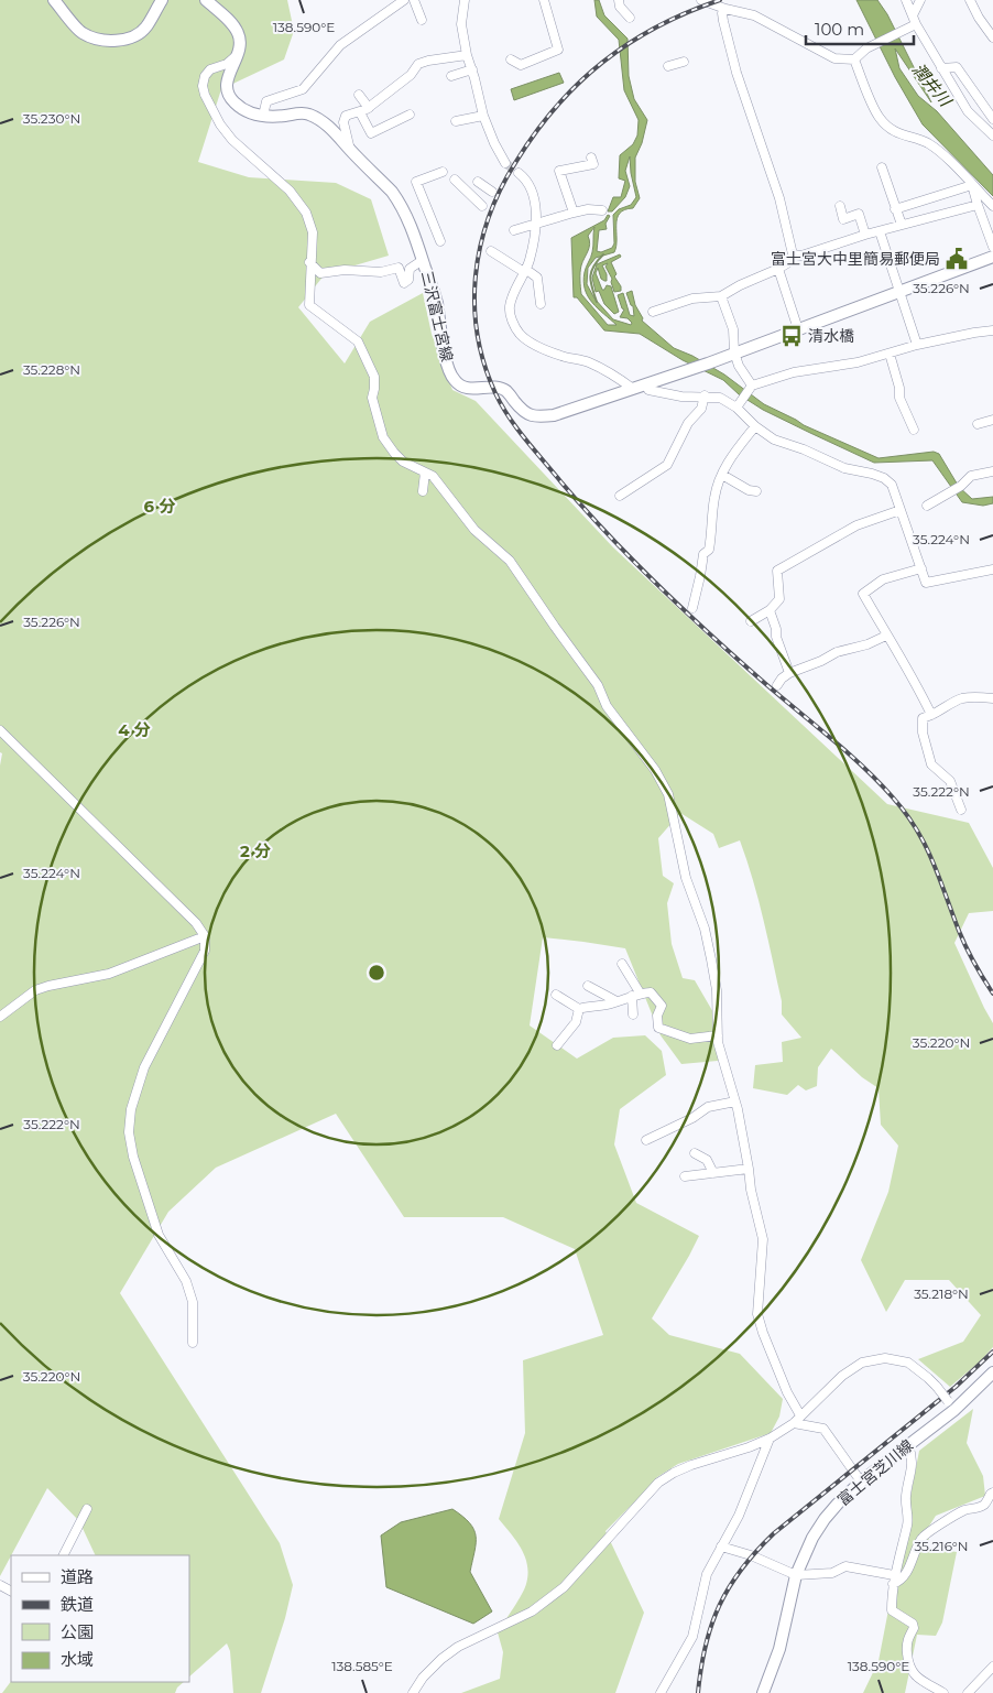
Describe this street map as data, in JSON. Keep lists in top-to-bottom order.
{
  "streets": {
    "main road": ["三沢富士宮線", "富士宮芝川線"]
  },
  "water": ["潤井川"],
  "places": {
    "public building": ["富士宮大中里簡易郵便局"],
    "bus stop": ["清水橋"]
  },
  "legend": [
    "道路",
    "鉄道",
    "公園",
    "水域"
  ],
  "scale_bar": "100 m",
  "coordinates": [
    "138.590°E",
    "35.230°N",
    "35.226°N",
    "35.228°N",
    "35.224°N",
    "35.222°N",
    "35.220°N",
    "35.218°N",
    "35.216°N",
    "138.585°E"
  ],
  "rings": ["6 分", "4 分", "2 分"]
}
